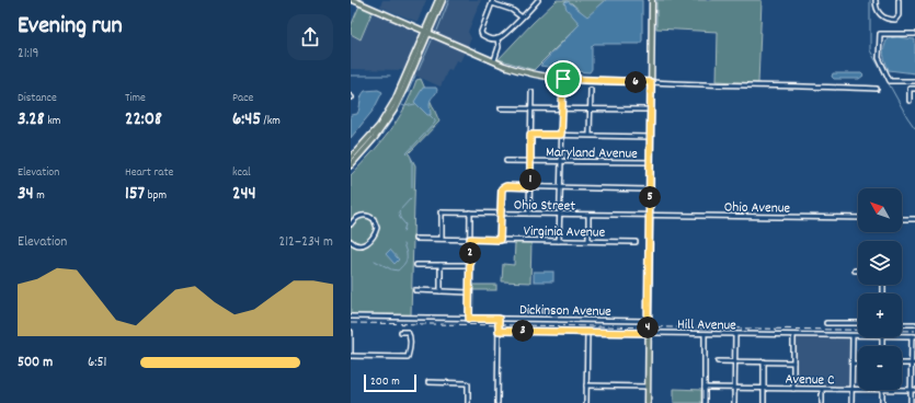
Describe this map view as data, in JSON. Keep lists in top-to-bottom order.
{
  "streets": {
    "street": [
      "Maryland Avenue",
      "Ohio Street",
      "Ohio Avenue",
      "Virginia Avenue",
      "Dickinson Avenue",
      "Hill Avenue",
      "Avenue C"
    ]
  },
  "crossings": [
    ["Ohio Street", "Ohio Avenue"],
    ["Ohio Street", "Virginia Avenue"]
  ],
  "scale_bar": "200 m",
  "north": "top left",
  "page": {
    "heading": ["Evening run", "21:19"],
    "pins": [
      "6",
      "1",
      "5",
      "2",
      "4",
      "3"
    ],
    "stats": [
      ["Distance", "3.28 km"],
      ["Time", "22:08"],
      ["Pace", "6:45 /km"],
      ["Elevation", "34 m"],
      ["Heart rate", "157 bpm"],
      ["kcal", "244"]
    ],
    "map_buttons": ["+", "−"],
    "chart": ["Elevation", "212–234 m"],
    "list": [
      {
        "name": "500 m",
        "note": "6:51"
      }
    ],
    "scale": "200 m"
  }
}
